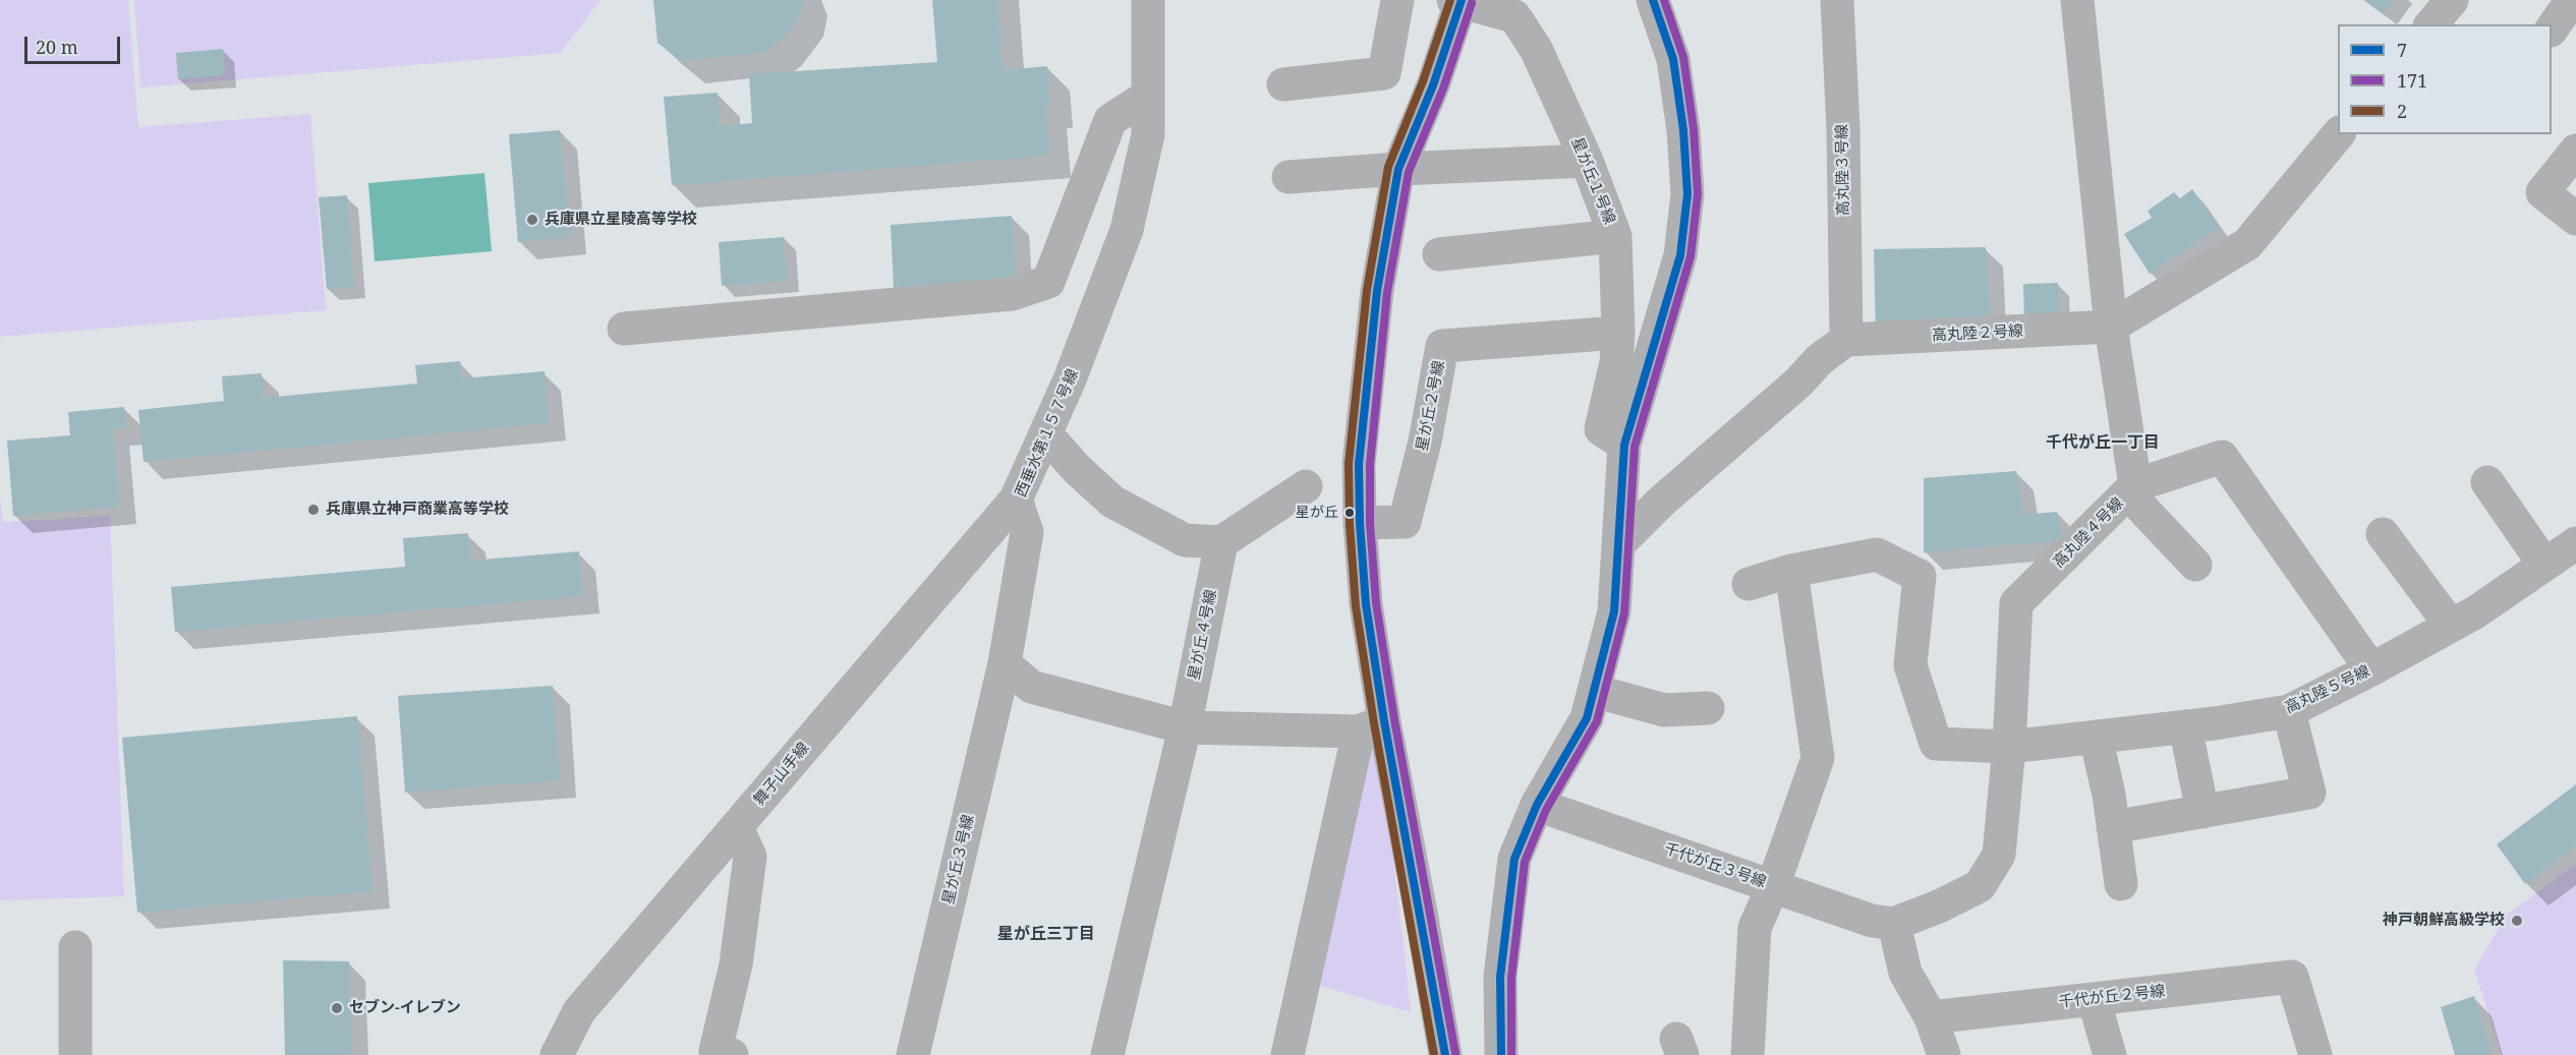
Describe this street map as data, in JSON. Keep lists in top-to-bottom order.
{
  "streets": {
    "street": [
      "高丸陸３号線",
      "星が丘１号線",
      "高丸陸２号線",
      "星が丘２号線",
      "西垂水第１５７号線",
      "高丸陸４号線",
      "星が丘４号線",
      "高丸陸５号線",
      "舞子山手線",
      "星が丘３号線",
      "千代が丘３号線",
      "千代が丘２号線"
    ]
  },
  "crossings": [
    ["高丸陸３号線", "高丸陸２号線"],
    ["星が丘１号線", "星が丘２号線"],
    ["高丸陸２号線", "高丸陸４号線"],
    ["西垂水第１５７号線", "舞子山手線"],
    ["西垂水第１５７号線", "星が丘３号線"],
    ["高丸陸４号線", "高丸陸５号線"],
    ["高丸陸４号線", "千代が丘３号線"]
  ],
  "districts": ["千代が丘一丁目", "星が丘三丁目"],
  "places": [
    "兵庫県立星陵高等学校",
    "兵庫県立神戸商業高等学校",
    "星が丘",
    "神戸朝鮮高級学校",
    "セブン-イレブン"
  ],
  "lines": ["transit line 7", "transit line 171", "transit line 2"],
  "legend": ["7", "171", "2"],
  "scale_bar": "20 m"
}
